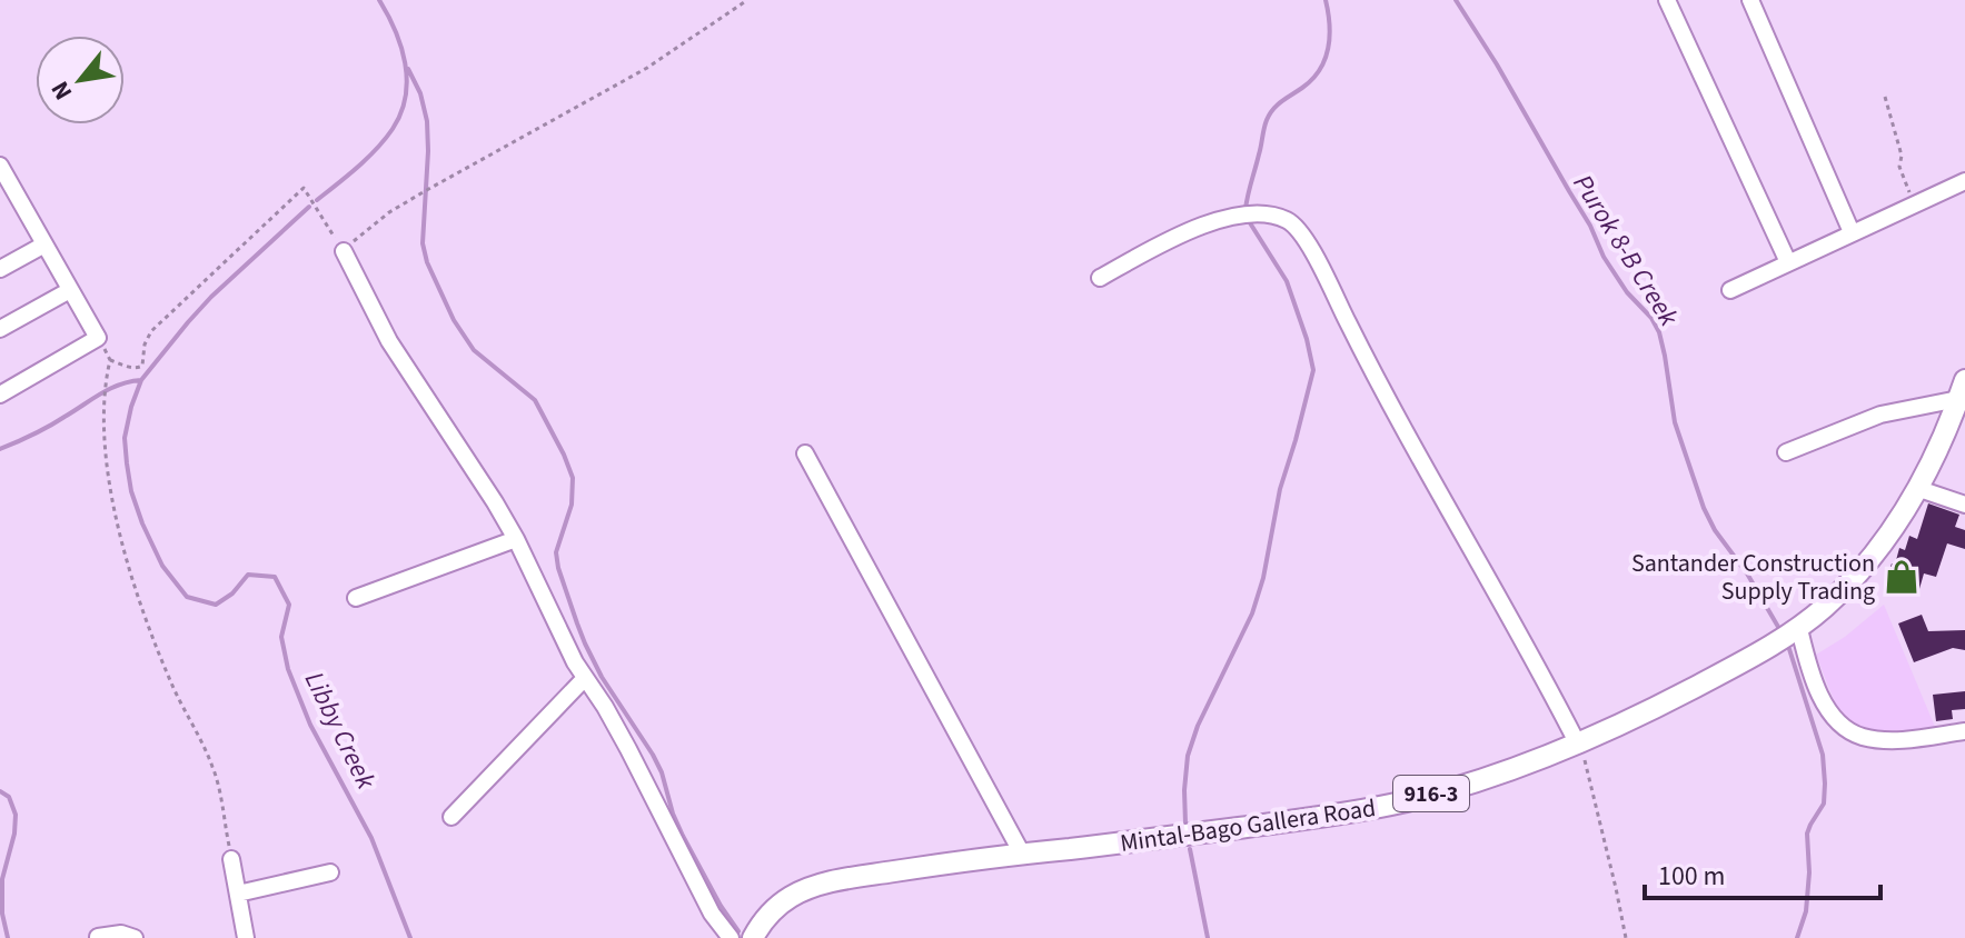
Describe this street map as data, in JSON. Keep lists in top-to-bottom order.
{
  "streets": {
    "main road": ["916-3", "Mintal-Bago Gallera Road"]
  },
  "water": ["Purok 8-B Creek", "Libby Creek"],
  "places": {
    "shop": ["Santander Construction Supply Trading"]
  },
  "scale_bar": "100 m",
  "north": "bottom left"
}
